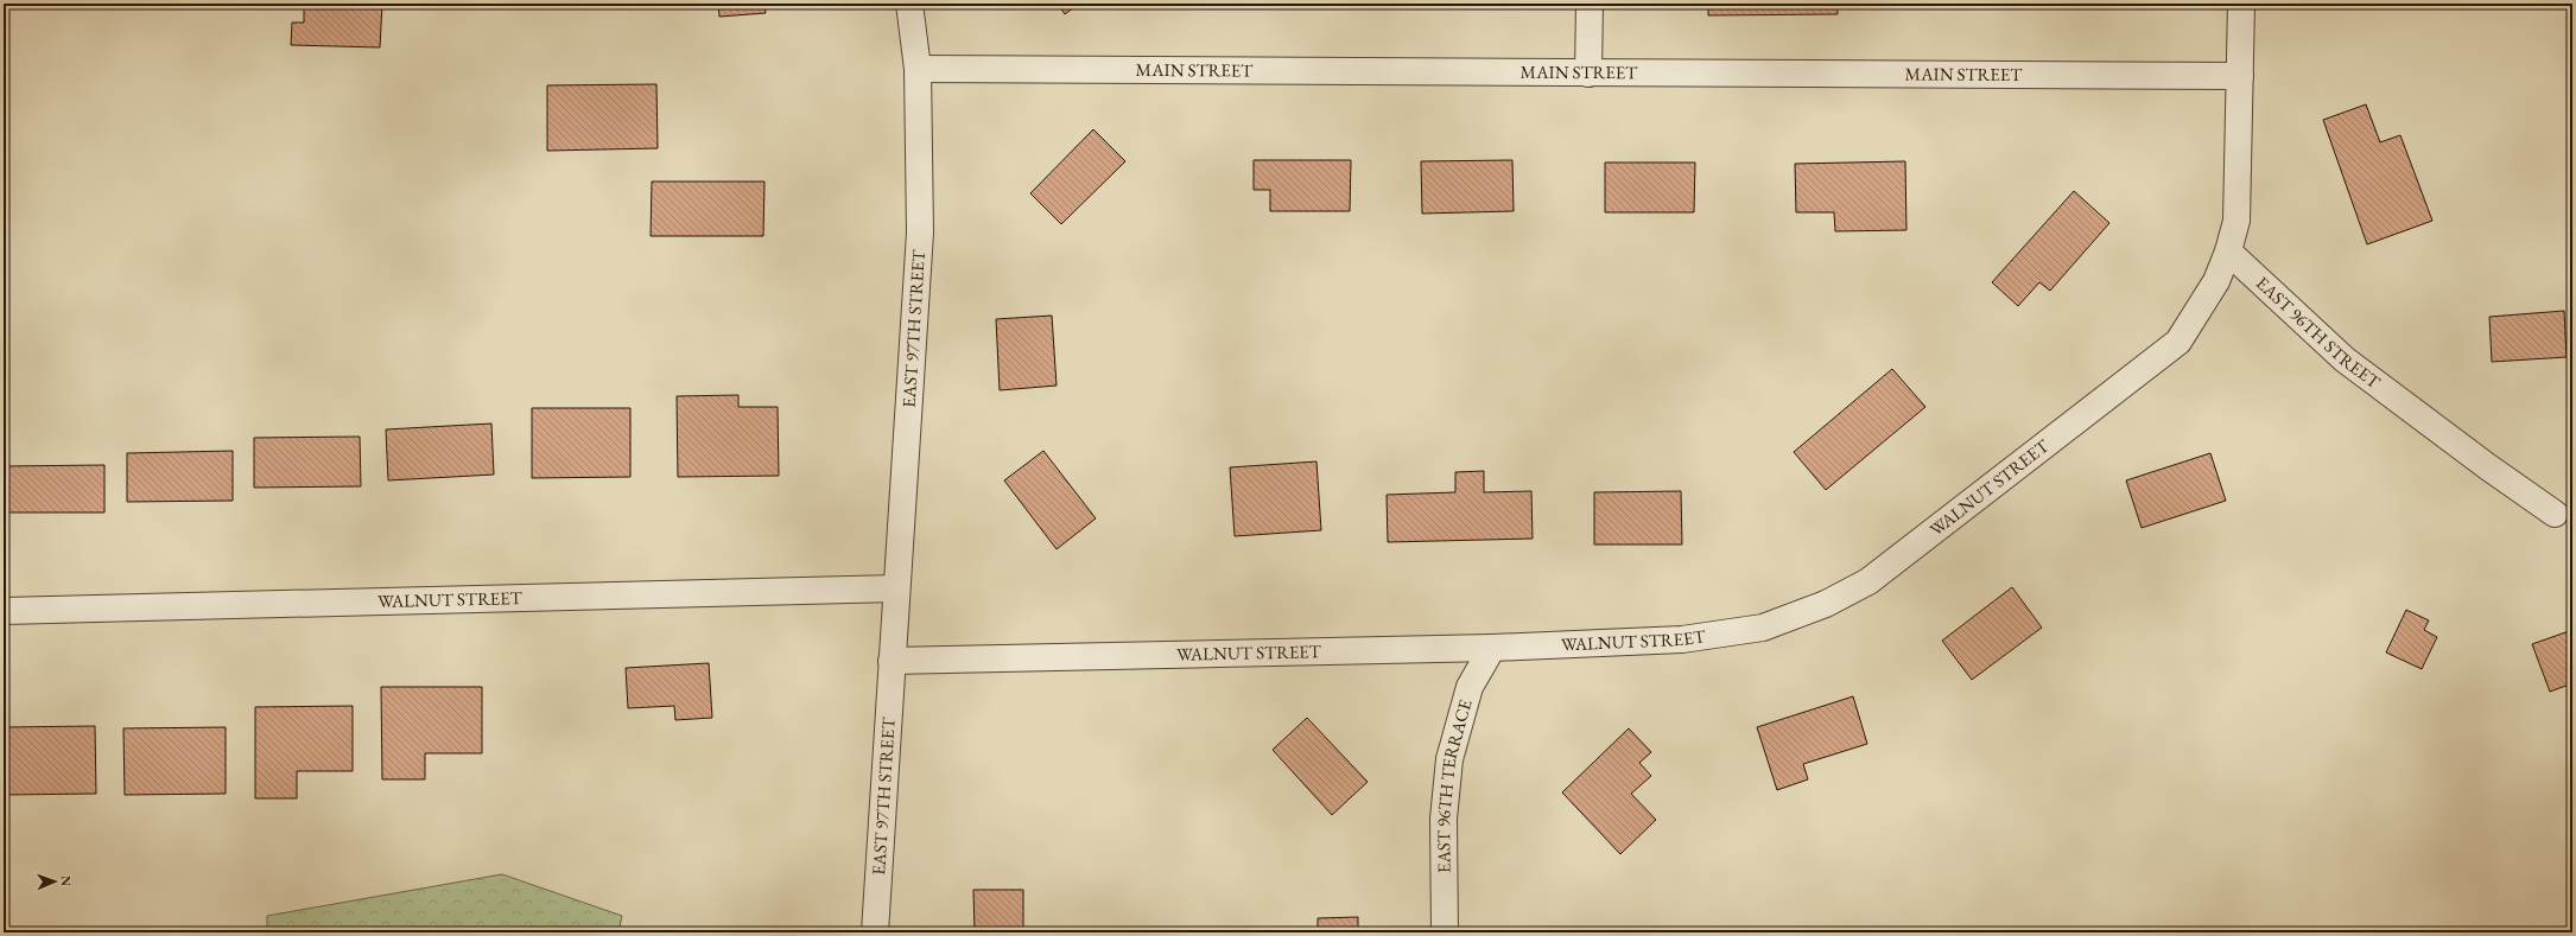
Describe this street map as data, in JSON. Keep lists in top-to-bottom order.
{
  "streets": {
    "street": [
      "MAIN STREET",
      "EAST 97TH STREET",
      "EAST 96TH STREET",
      "WALNUT STREET",
      "EAST 96TH TERRACE"
    ]
  },
  "crossings": [
    ["MAIN STREET", "EAST 97TH STREET"],
    ["EAST 97TH STREET", "WALNUT STREET"],
    ["EAST 96TH STREET", "WALNUT STREET"],
    ["WALNUT STREET", "EAST 96TH TERRACE"]
  ],
  "north": "right"
}
